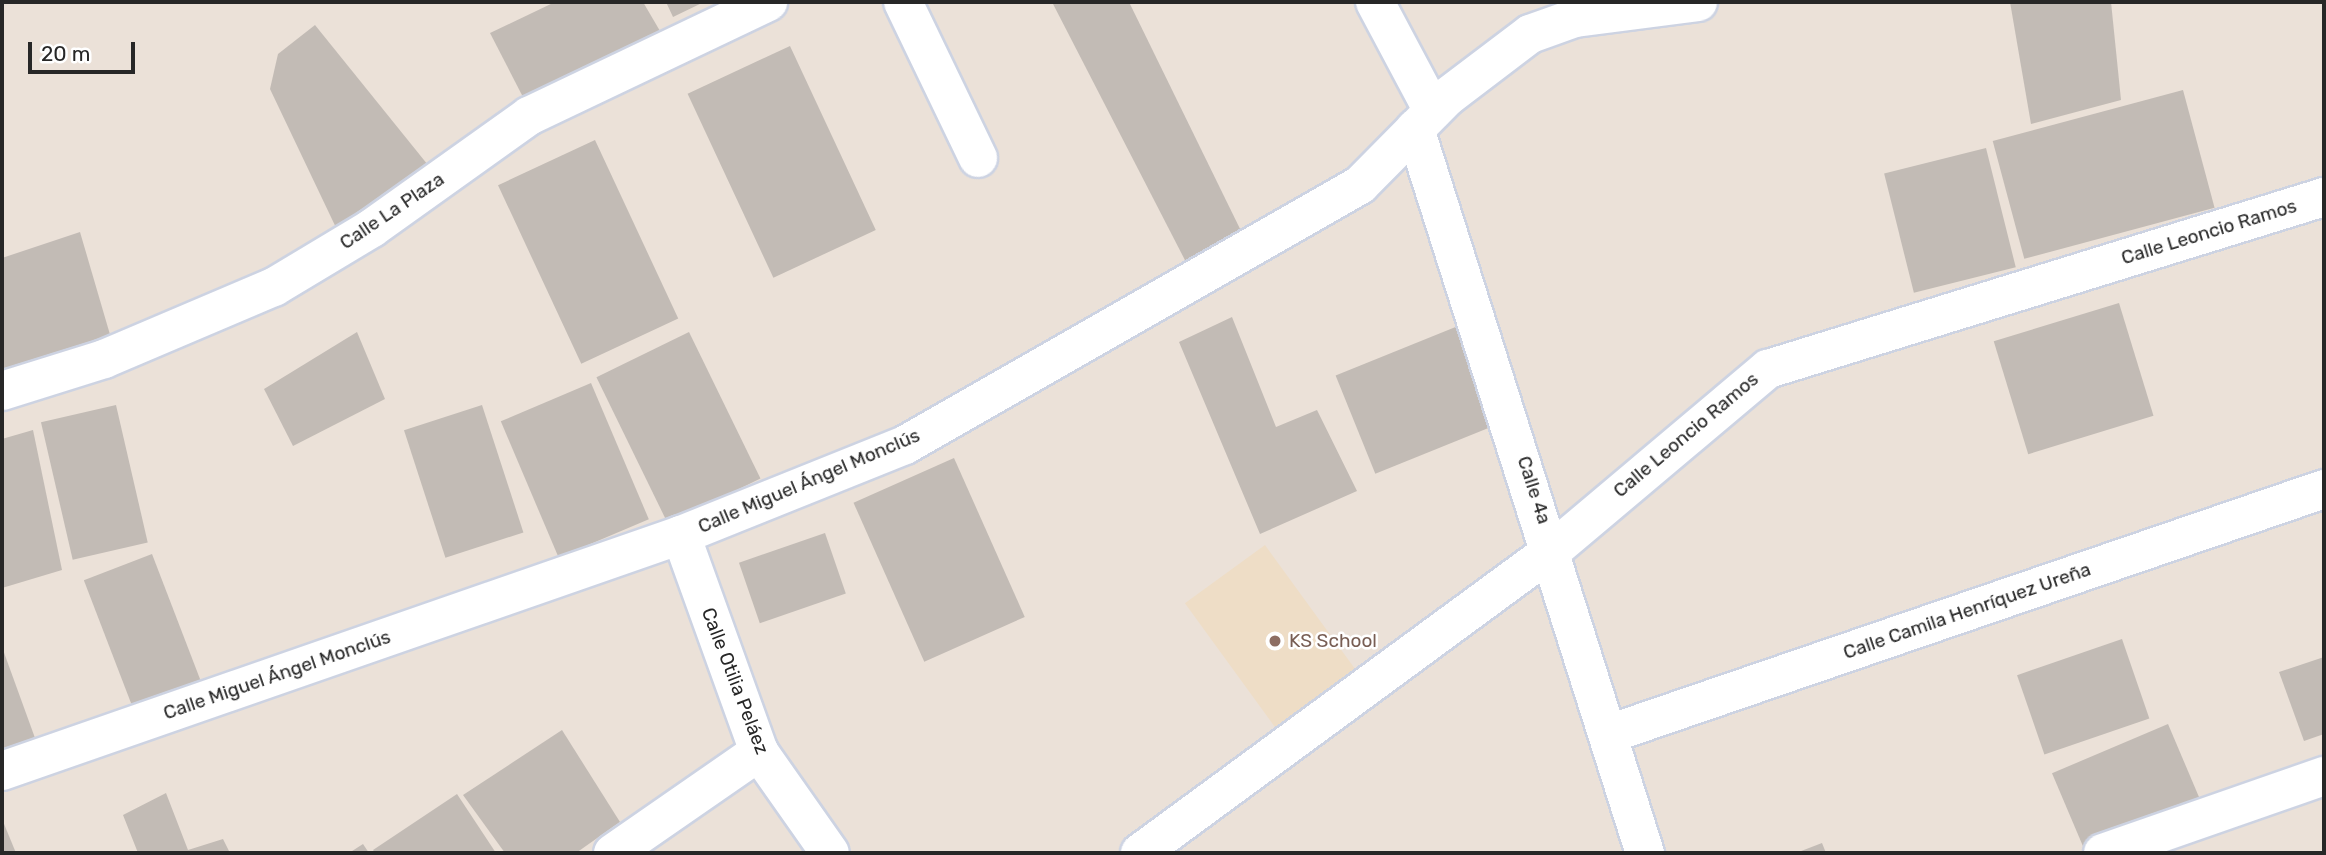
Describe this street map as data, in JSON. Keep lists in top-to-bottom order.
{
  "streets": {
    "street": [
      "Calle La Plaza",
      "Calle Leoncio Ramos",
      "Calle Miguel Ángel Monclús",
      "Calle 4a",
      "Calle Camila Henríquez Ureña",
      "Calle Otilia Peláez"
    ]
  },
  "crossings": [
    ["Calle Leoncio Ramos", "Calle 4a"],
    ["Calle Miguel Ángel Monclús", "Calle 4a"],
    ["Calle Miguel Ángel Monclús", "Calle Otilia Peláez"],
    ["Calle 4a", "Calle Camila Henríquez Ureña"]
  ],
  "places": ["KS School"],
  "scale_bar": "20 m"
}
